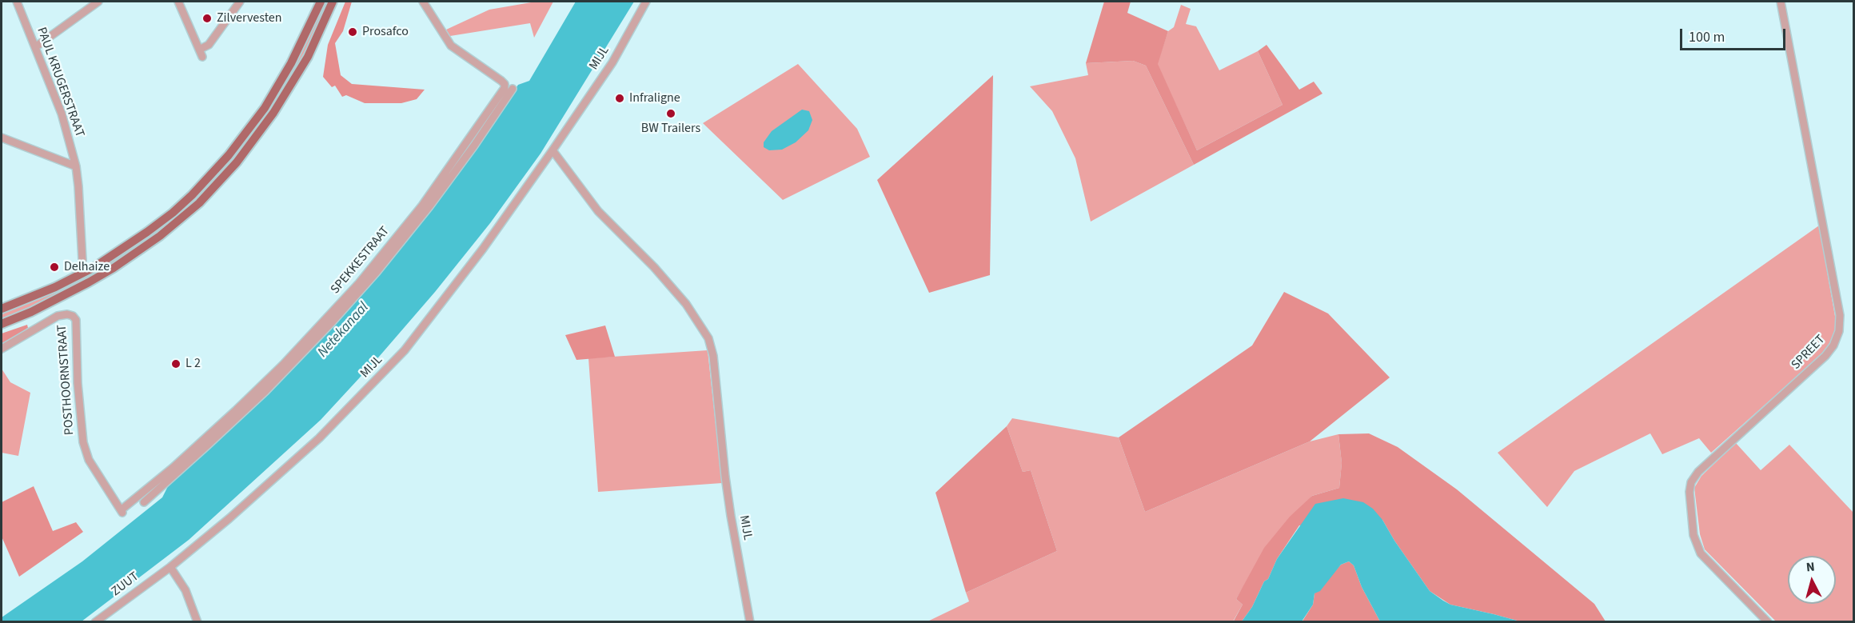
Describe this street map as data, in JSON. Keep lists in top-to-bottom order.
{
  "streets": {
    "street": [
      "MIJL",
      "PAUL KRUGERSTRAAT",
      "SPEKKESTRAAT",
      "SPREET",
      "POSTHOORNSTRAAT",
      "ZUUT"
    ]
  },
  "crossings": [
    ["MIJL", "ZUUT"],
    ["SPEKKESTRAAT", "POSTHOORNSTRAAT"]
  ],
  "water": ["Netekanaal"],
  "places": [
    "Zilvervesten",
    "Prosafco",
    "Infraligne",
    "BW Trailers",
    "Delhaize",
    "L 2"
  ],
  "scale_bar": "100 m",
  "north": "top"
}
